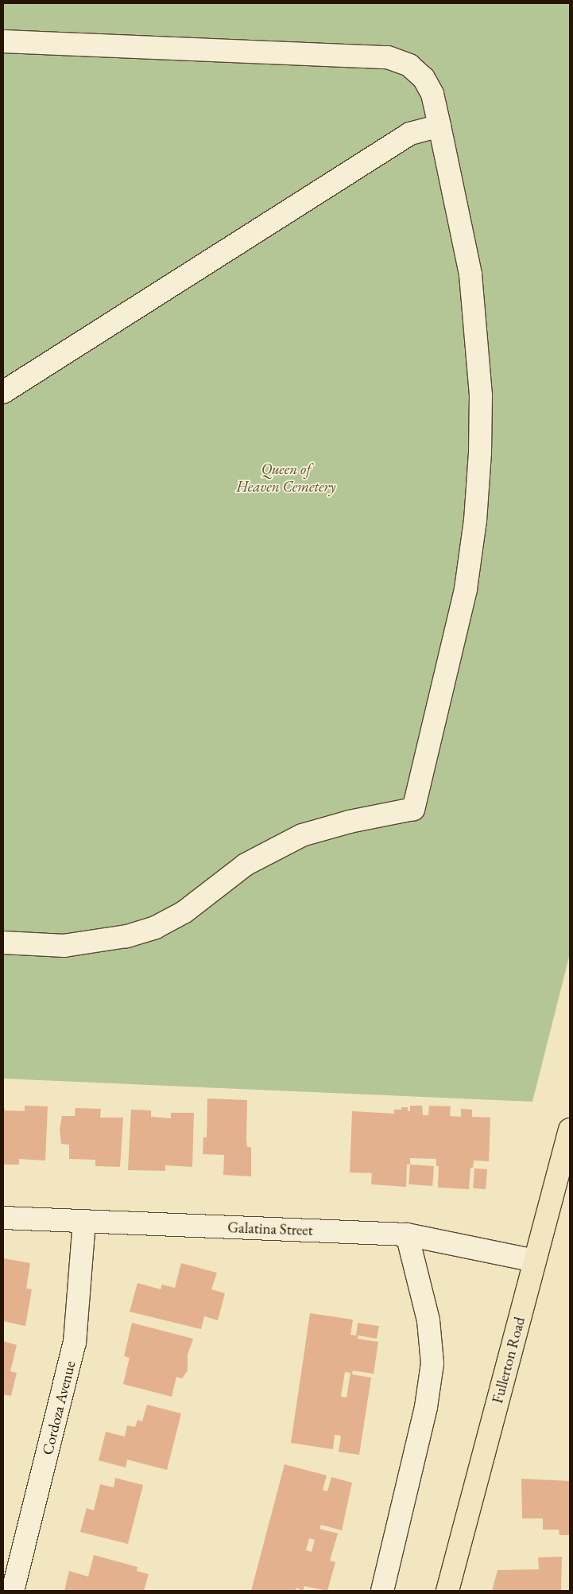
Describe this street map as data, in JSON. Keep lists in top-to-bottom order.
{
  "streets": {
    "main road": ["Fullerton Road"],
    "street": ["Galatina Street", "Cordoza Avenue"]
  },
  "crossings": [
    ["Galatina Street", "Fullerton Road"],
    ["Galatina Street", "Cordoza Avenue"]
  ],
  "parks": ["Queen of Heaven Cemetery"]
}
